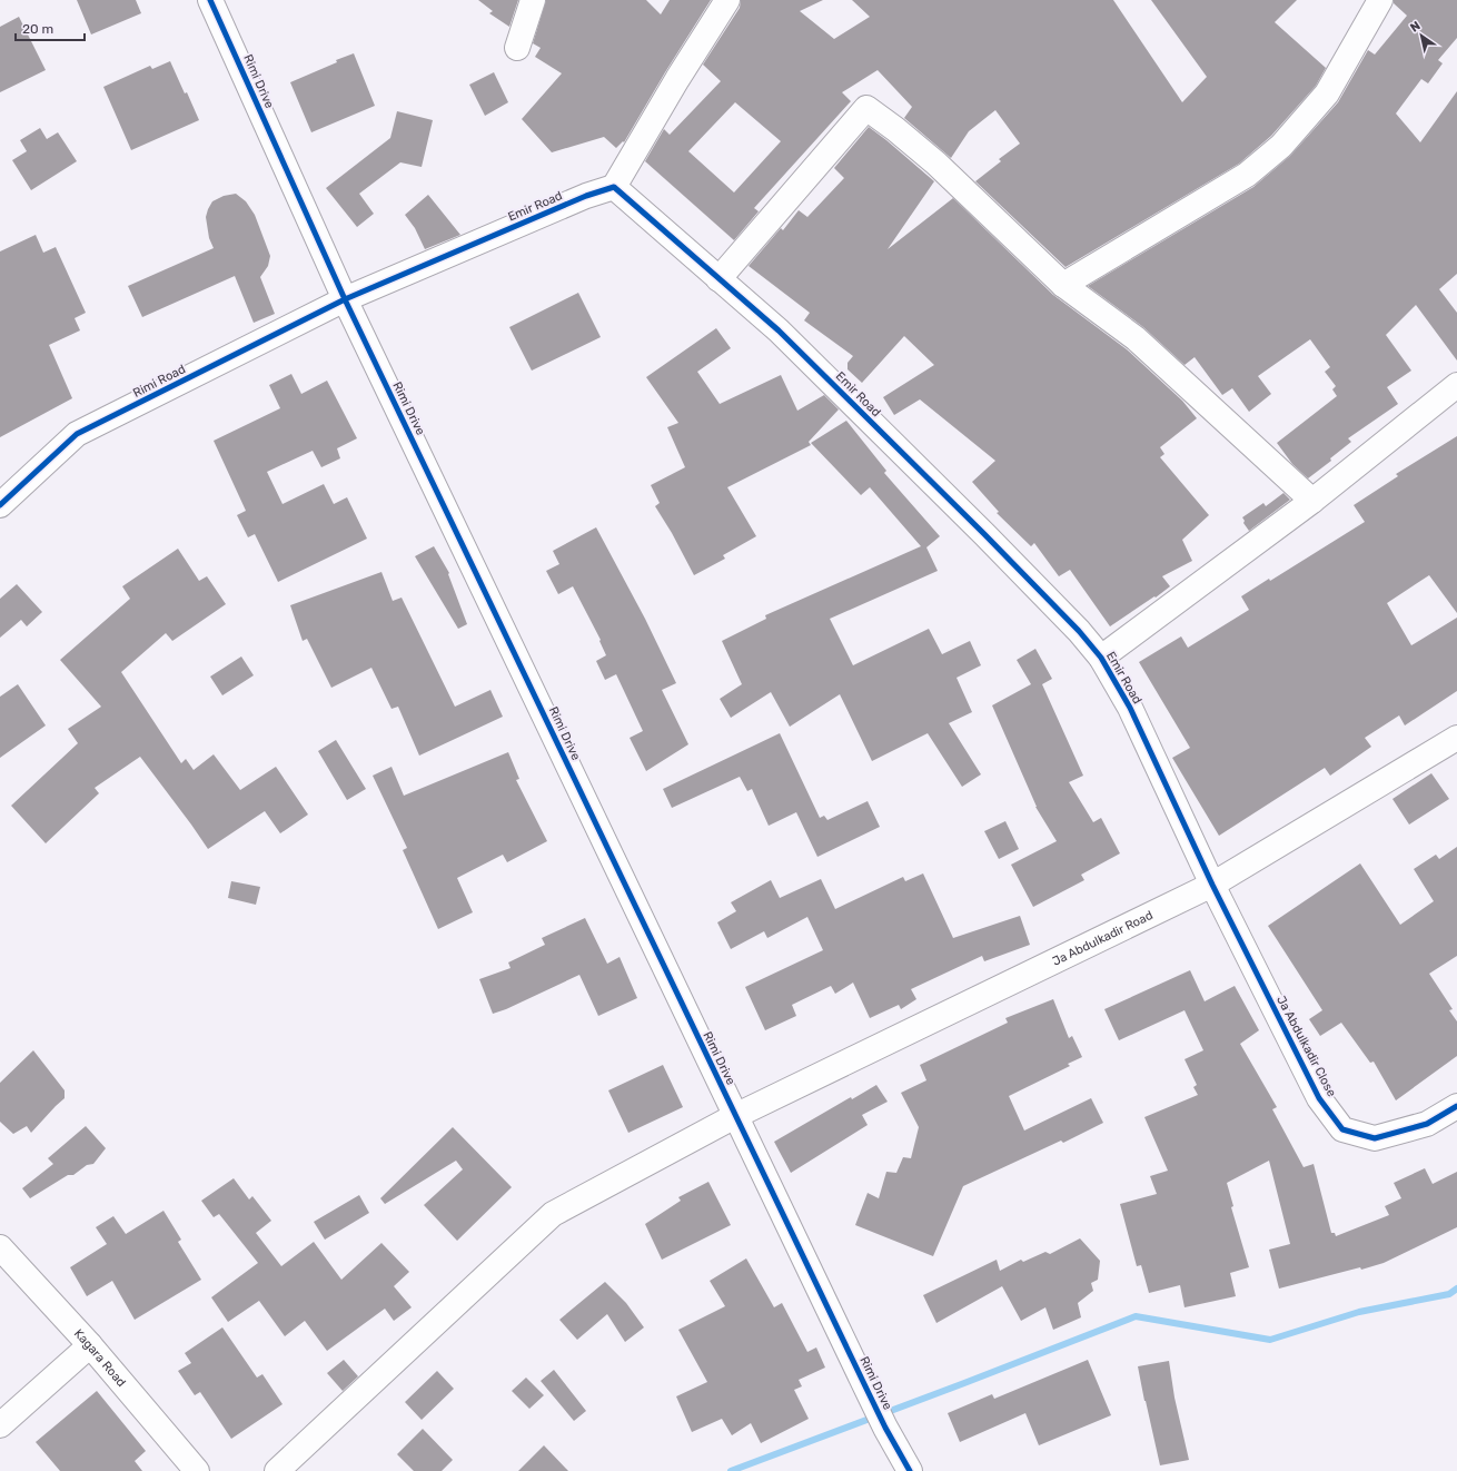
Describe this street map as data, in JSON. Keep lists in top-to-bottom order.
{
  "streets": {
    "street": [
      "Rimi Drive",
      "Emir Road",
      "Rimi Road",
      "Ja Abdulkadir Road",
      "Ja Abdulkadir Close",
      "Kagara Road"
    ]
  },
  "crossings": [
    ["Rimi Drive", "Emir Road"],
    ["Rimi Drive", "Rimi Road"],
    ["Rimi Drive", "Ja Abdulkadir Road"],
    ["Emir Road", "Rimi Road"],
    ["Emir Road", "Ja Abdulkadir Road"],
    ["Emir Road", "Ja Abdulkadir Close"],
    ["Ja Abdulkadir Road", "Ja Abdulkadir Close"]
  ],
  "scale_bar": "20 m",
  "north": "top left"
}
